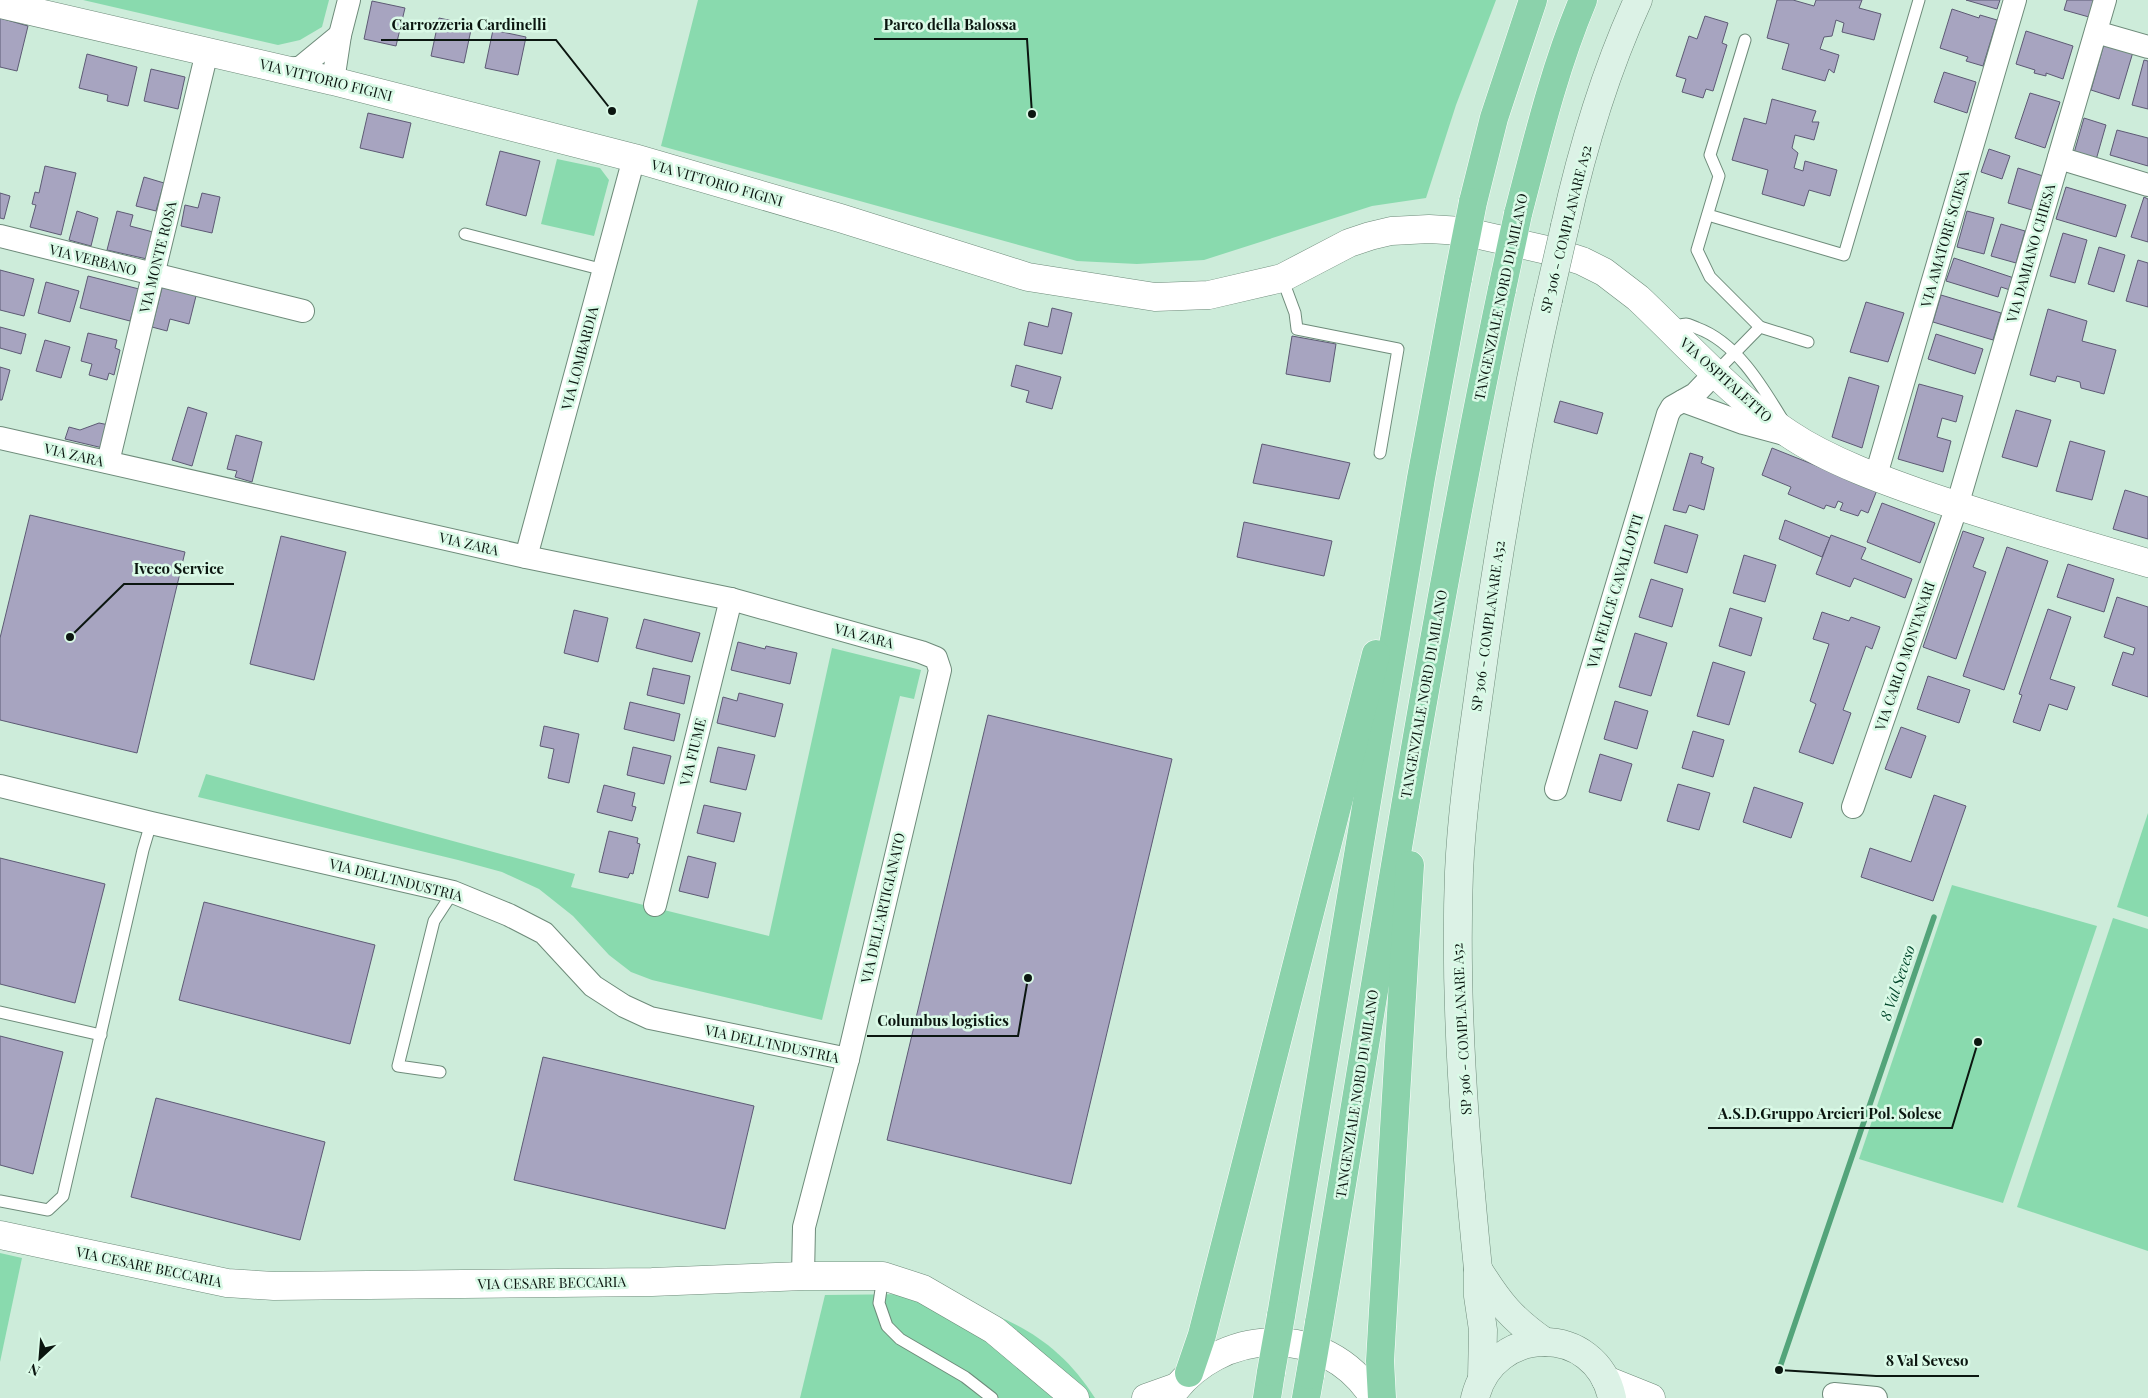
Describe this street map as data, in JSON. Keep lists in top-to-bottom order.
{
  "streets": {
    "highway": ["TANGENZIALE NORD DI MILANO"],
    "main road": ["SP 306 - COMPLANARE A52"],
    "street": [
      "VIA VITTORIO FIGINI",
      "VIA AMATORE SCIESA",
      "VIA DAMIANO CHIESA",
      "VIA MONTE ROSA",
      "VIA VERBANO",
      "VIA LOMBARDIA",
      "VIA OSPITALETTO",
      "VIA ZARA",
      "VIA FELICE CAVALLOTTI",
      "VIA CARLO MONTANARI",
      "VIA FIUME",
      "VIA DELL'INDUSTRIA",
      "VIA DELL'ARTIGIANATO",
      "VIA CESARE BECCARIA"
    ]
  },
  "crossings": [
    ["VIA VITTORIO FIGINI", "VIA MONTE ROSA"],
    ["VIA VITTORIO FIGINI", "VIA LOMBARDIA"],
    ["VIA VITTORIO FIGINI", "VIA OSPITALETTO"],
    ["VIA AMATORE SCIESA", "VIA OSPITALETTO"],
    ["VIA DAMIANO CHIESA", "VIA OSPITALETTO"],
    ["VIA DAMIANO CHIESA", "VIA CARLO MONTANARI"],
    ["VIA MONTE ROSA", "VIA VERBANO"],
    ["VIA MONTE ROSA", "VIA ZARA"],
    ["VIA LOMBARDIA", "VIA ZARA"],
    ["VIA OSPITALETTO", "VIA FELICE CAVALLOTTI"],
    ["VIA OSPITALETTO", "VIA CARLO MONTANARI"],
    ["VIA ZARA", "VIA FIUME"],
    ["VIA ZARA", "VIA DELL'ARTIGIANATO"],
    ["VIA DELL'INDUSTRIA", "VIA DELL'ARTIGIANATO"],
    ["VIA DELL'ARTIGIANATO", "VIA CESARE BECCARIA"]
  ],
  "water": ["8 Val Seveso"],
  "places": [
    "Carrozzeria Cardinelli",
    "Parco della Balossa",
    "Iveco Service",
    "Columbus logistics",
    "A.S.D.Gruppo Arcieri Pol. Solese",
    "8 Val Seveso"
  ],
  "north": "bottom left"
}
